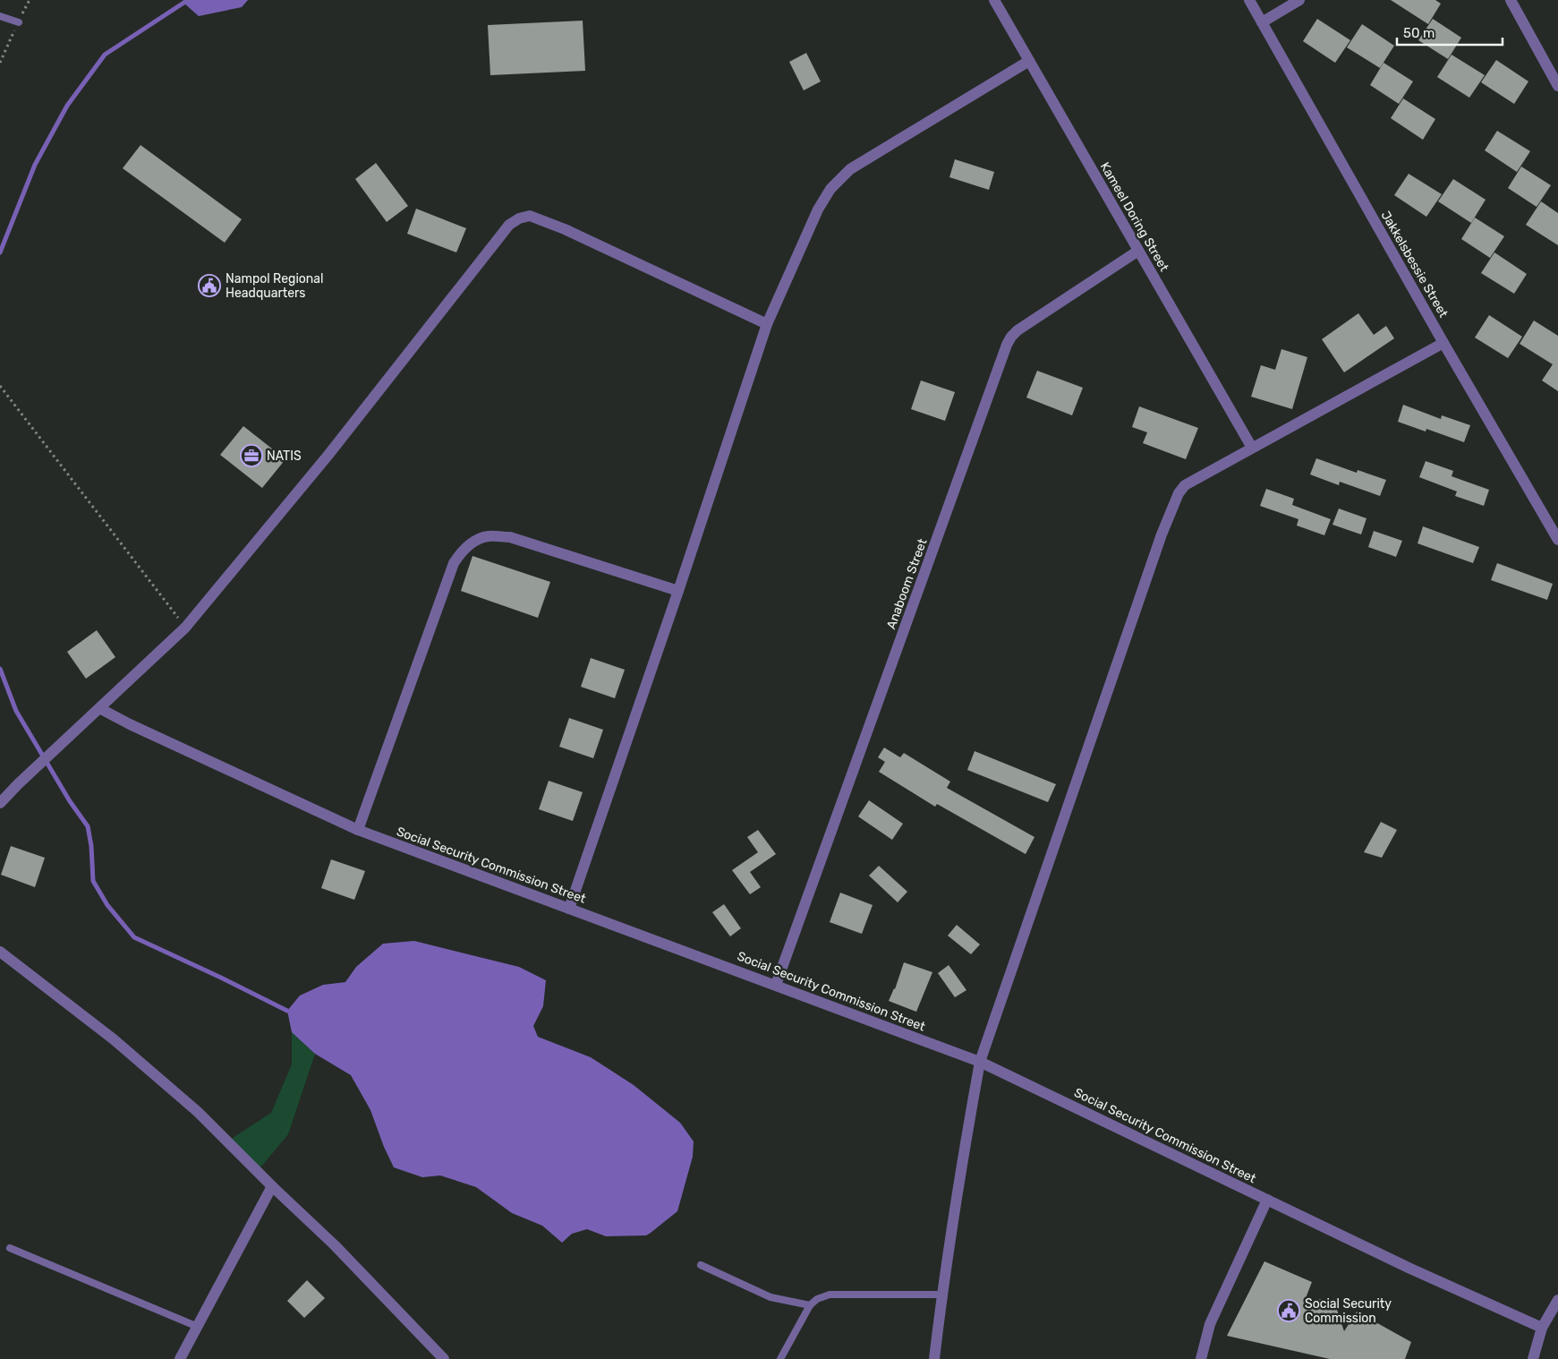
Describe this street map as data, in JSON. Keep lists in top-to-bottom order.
{
  "streets": {
    "street": [
      "Kameel Doring Street",
      "Jakkelsbessie Street",
      "Anaboom Street",
      "Social Security Commission Street"
    ]
  },
  "crossings": [
    ["Kameel Doring Street", "Anaboom Street"],
    ["Anaboom Street", "Social Security Commission Street"]
  ],
  "places": {
    "public building": ["Nampol Regional Headquarters", "Social Security Commission"],
    "office": ["NATIS"]
  },
  "scale_bar": "50 m"
}
